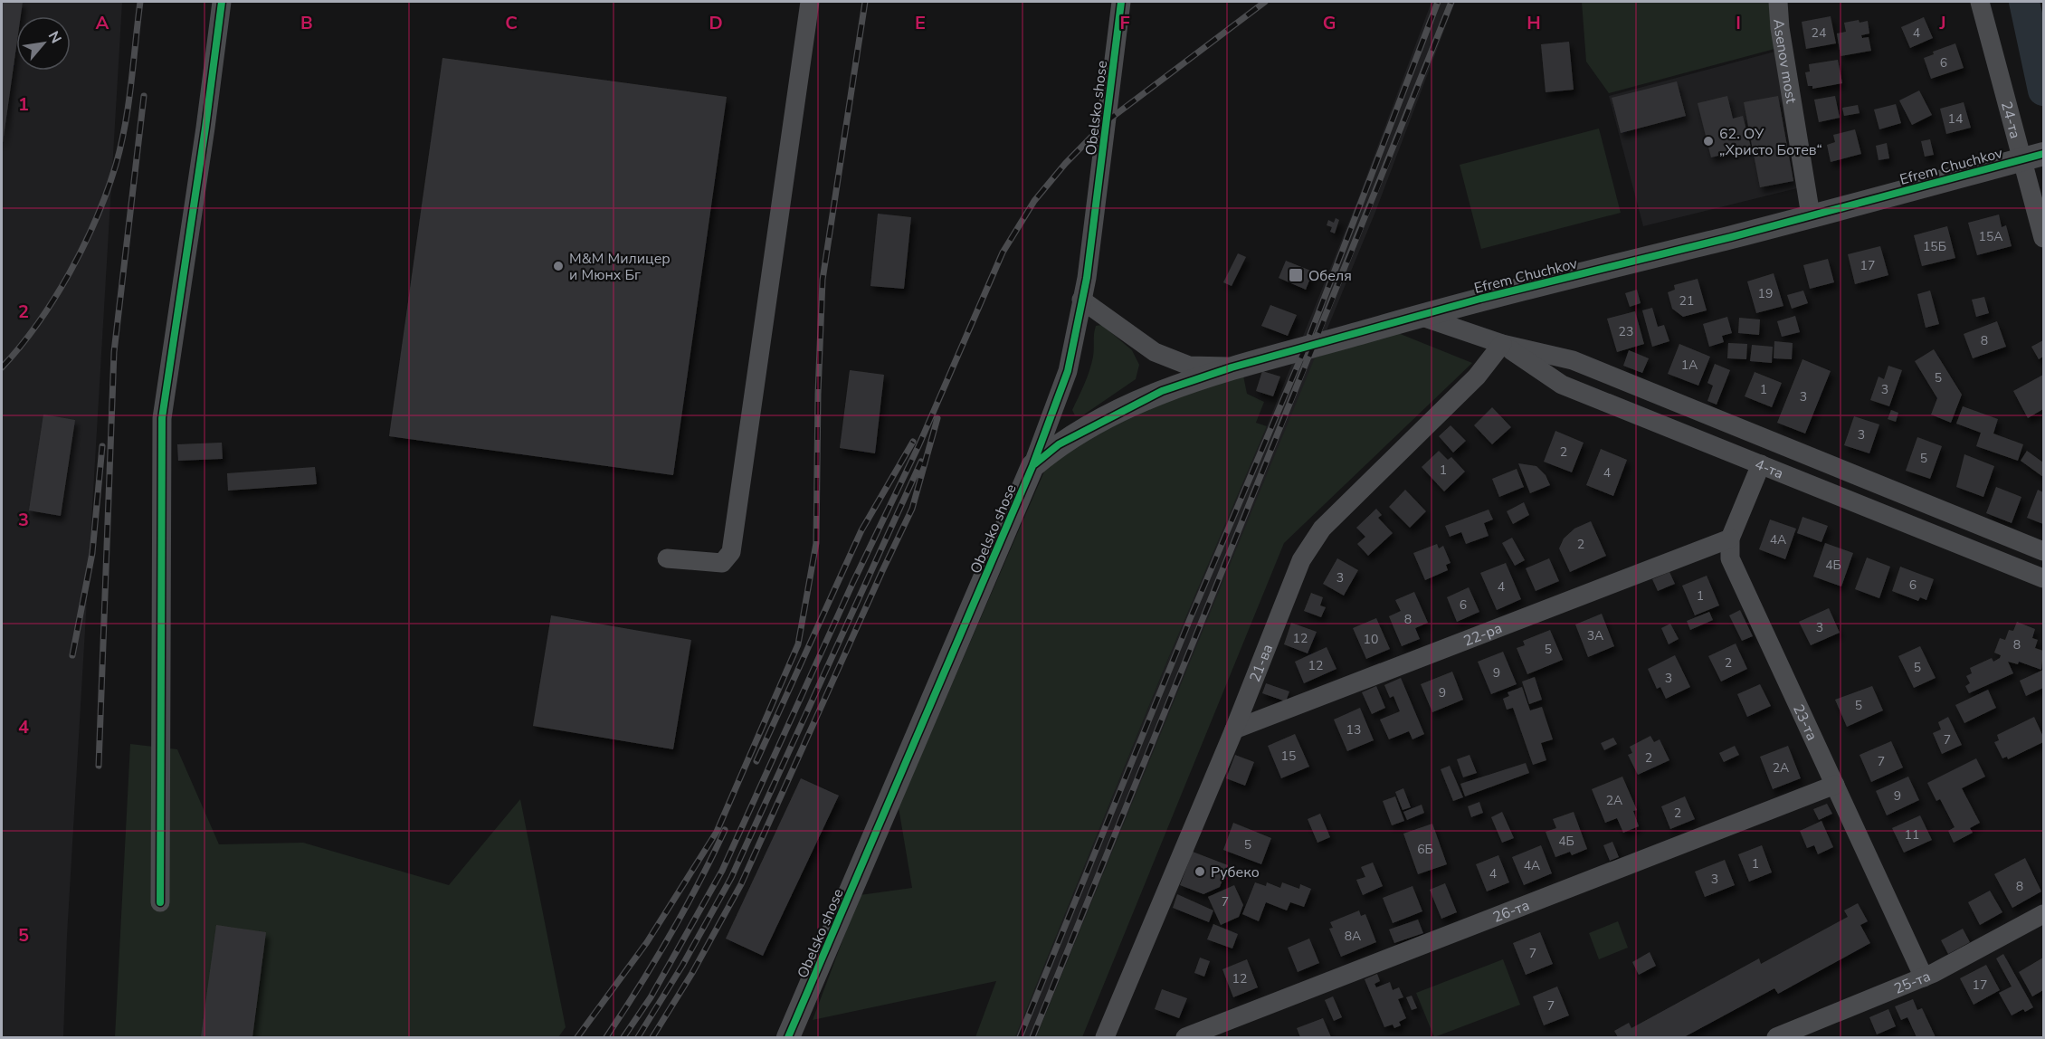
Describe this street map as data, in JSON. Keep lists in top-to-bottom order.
{
  "streets": {
    "street": [
      "Asenov most",
      "Obelsko shose",
      "24-та",
      "Efrem Chuchkov",
      "4-та",
      "22-ра",
      "21-ва",
      "23-та",
      "26-та",
      "25-та"
    ]
  },
  "crossings": [
    ["Asenov most", "Efrem Chuchkov"],
    ["Obelsko shose", "Efrem Chuchkov"],
    ["24-та", "Efrem Chuchkov"],
    ["Efrem Chuchkov", "4-та"],
    ["4-та", "21-ва"],
    ["4-та", "23-та"],
    ["22-ра", "21-ва"],
    ["22-ра", "23-та"],
    ["23-та", "26-та"],
    ["23-та", "25-та"]
  ],
  "places": {
    "other": ["62. ОУ „Христо Ботев“", "М&M Mилицер и Мюнх Бг", "Рубеко"],
    "transit": ["Обеля"]
  },
  "house_numbers": [
    "24",
    "4",
    "6",
    "14",
    "15А",
    "15Б",
    "17",
    "19",
    "21",
    "23",
    "8",
    "1А",
    "5",
    "1",
    "3",
    "3",
    "3",
    "2",
    "5",
    "1",
    "4",
    "4А",
    "2",
    "4Б",
    "3",
    "6",
    "4",
    "1",
    "6",
    "8",
    "3",
    "3А",
    "12",
    "10",
    "8",
    "5",
    "2",
    "12",
    "5",
    "9",
    "3",
    "9",
    "5",
    "13",
    "7",
    "15",
    "2",
    "7",
    "2А",
    "9",
    "2А",
    "2",
    "11",
    "4Б",
    "5",
    "6Б",
    "1",
    "4А",
    "4",
    "3",
    "8",
    "7",
    "8А",
    "7",
    "12",
    "17",
    "7"
  ],
  "north": "top right",
  "grid": {
    "columns": [
      "A",
      "B",
      "C",
      "D",
      "E",
      "F",
      "G",
      "H",
      "I",
      "J"
    ],
    "rows": [
      "1",
      "2",
      "3",
      "4",
      "5"
    ]
  }
}
